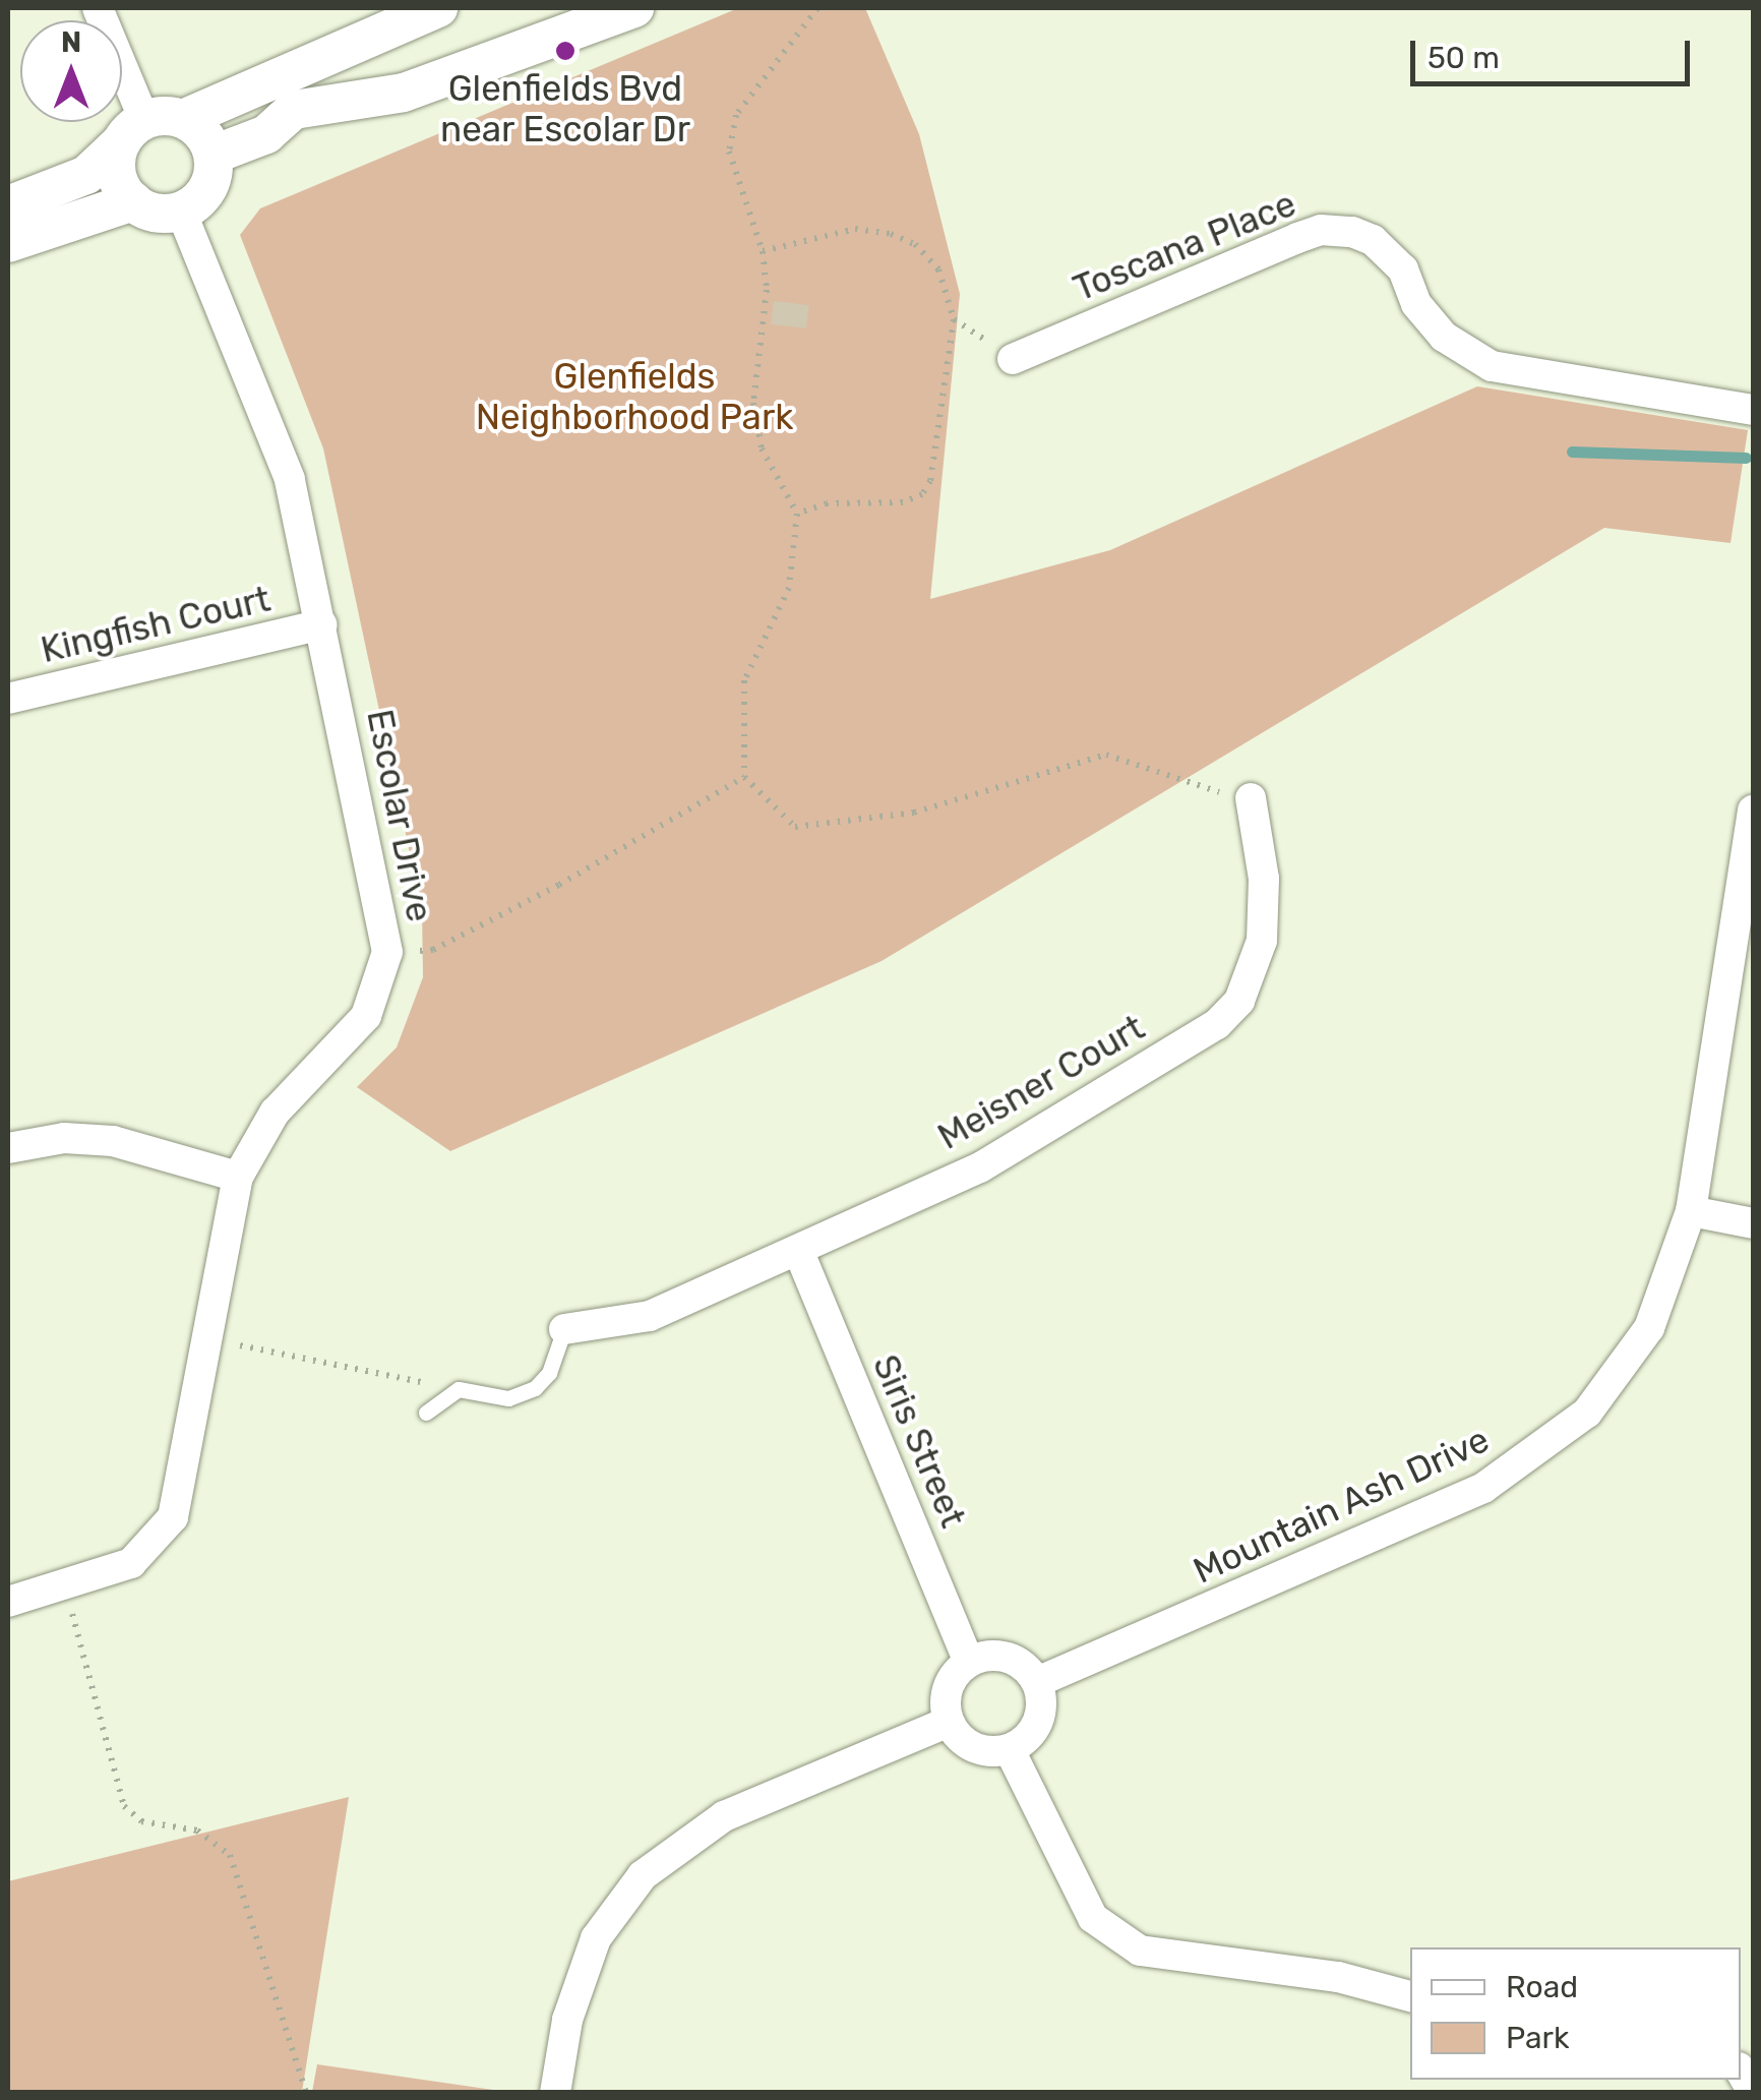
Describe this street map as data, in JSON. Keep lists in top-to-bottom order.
{
  "streets": {
    "street": [
      "Toscana Place",
      "Kingfish Court",
      "Escolar Drive",
      "Meisner Court",
      "Siris Street",
      "Mountain Ash Drive"
    ]
  },
  "crossings": [
    ["Kingfish Court", "Escolar Drive"],
    ["Meisner Court", "Siris Street"],
    ["Siris Street", "Mountain Ash Drive"]
  ],
  "parks": ["Glenfields Neighborhood Park"],
  "places": ["Glenfields Bvd near Escolar Dr"],
  "legend": ["Road", "Park"],
  "scale_bar": "50 m",
  "north": "top"
}
